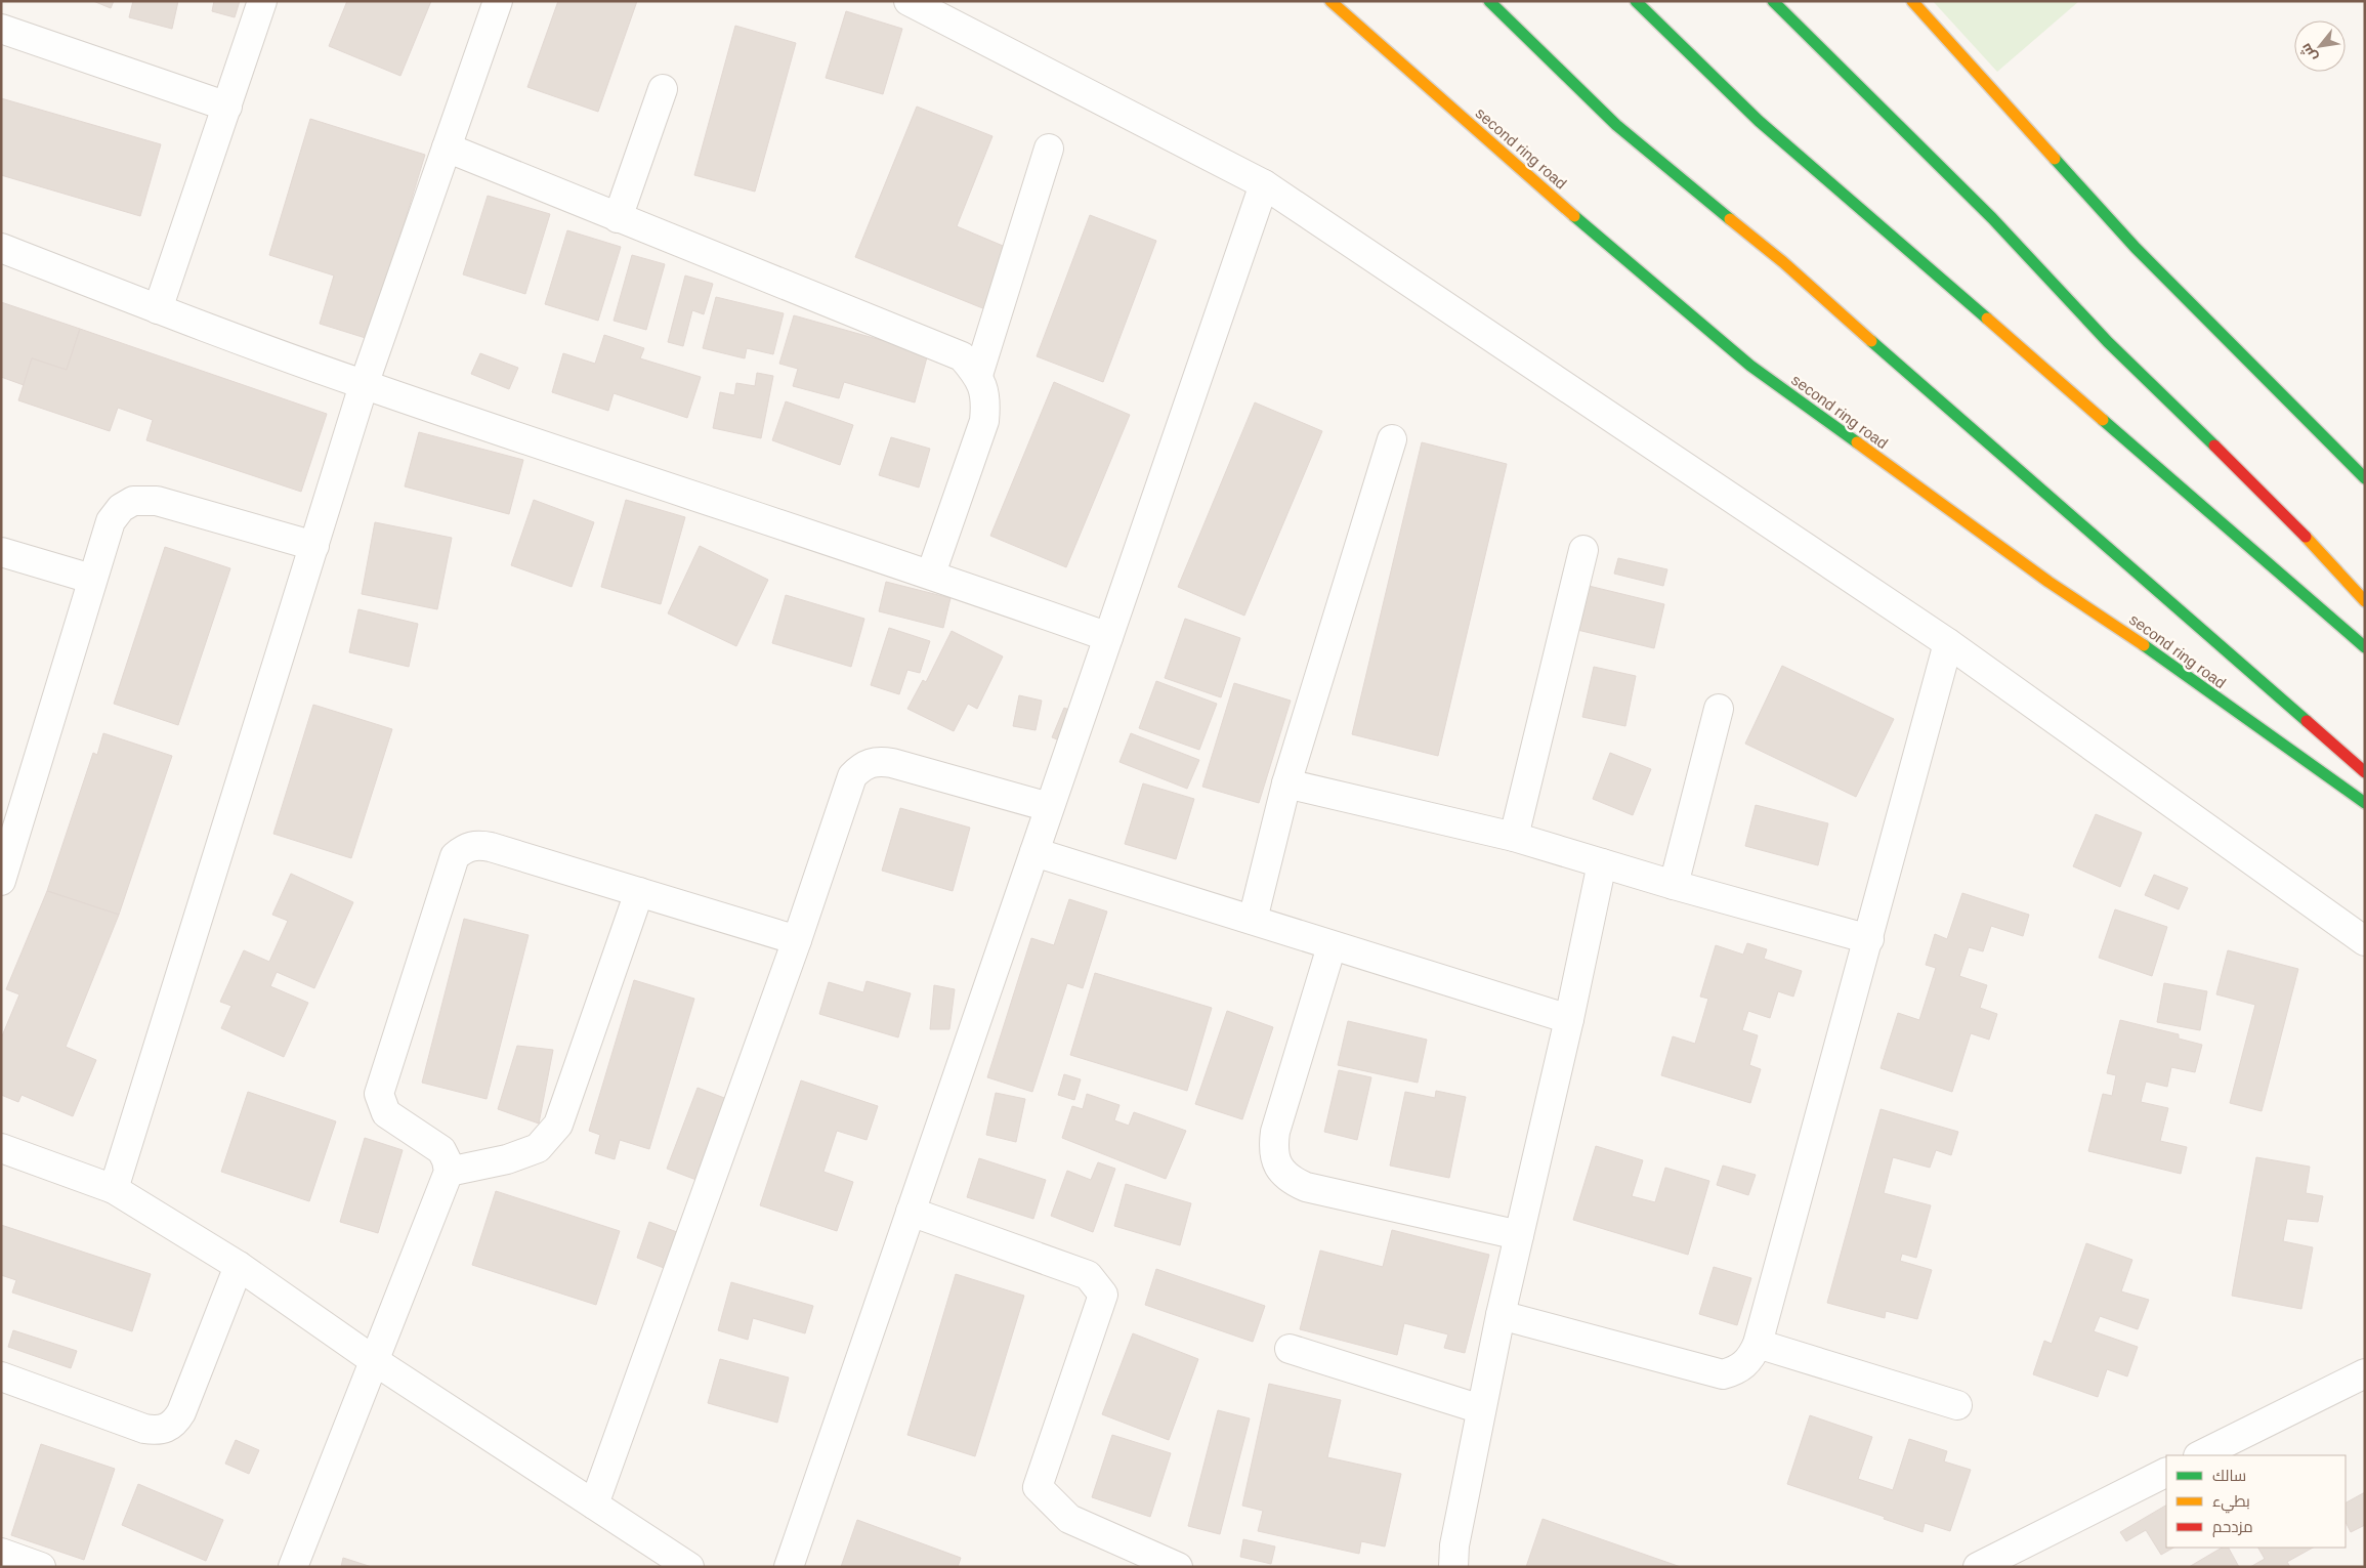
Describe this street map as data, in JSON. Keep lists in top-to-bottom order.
{
  "streets": {
    "main road": ["second ring road"]
  },
  "legend": ["سالك", "بطيء", "مزدحم"],
  "north": "bottom left"
}
